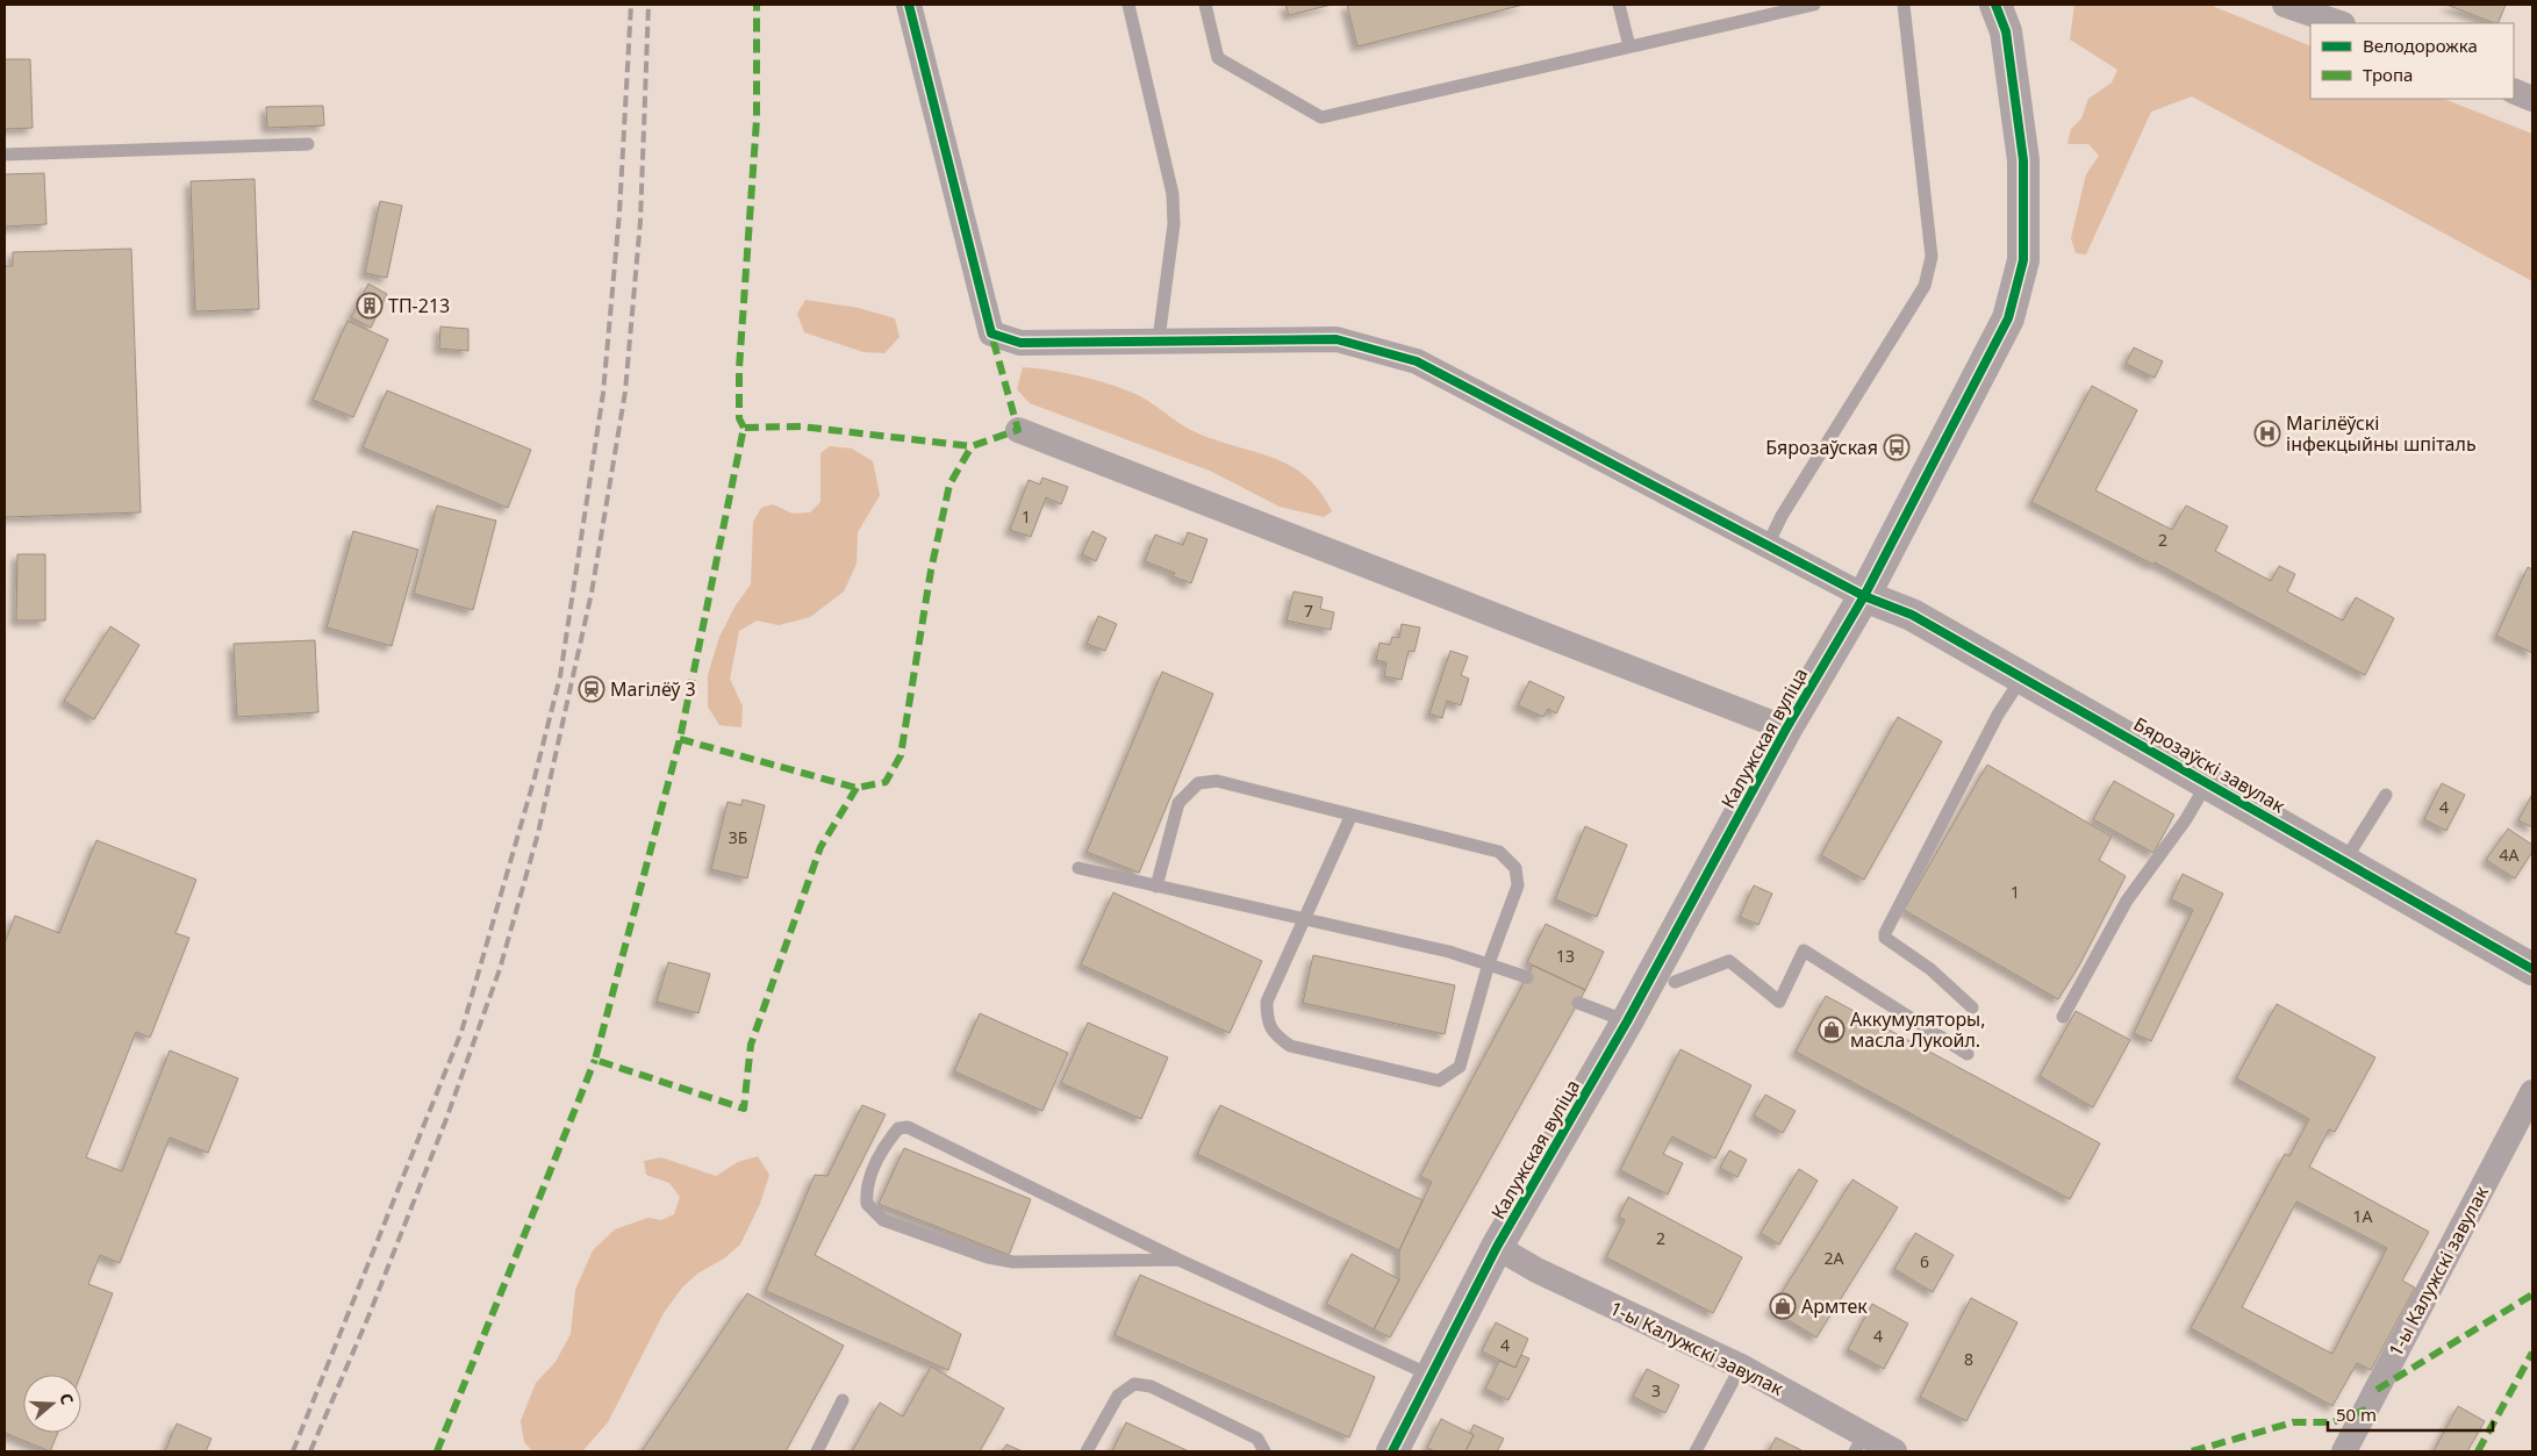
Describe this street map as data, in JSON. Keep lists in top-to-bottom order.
{
  "streets": {
    "street": ["Калужская вуліца", "Бярозаўскі завулак", "1-ы Калужскі завулак"]
  },
  "crossings": [
    ["Калужская вуліца", "Бярозаўскі завулак"],
    ["Калужская вуліца", "1-ы Калужскі завулак"]
  ],
  "places": {
    "building": ["ТП-213"],
    "hospital": ["Магілёўскі інфекцыйны шпіталь"],
    "bus stop": ["Бярозаўская"],
    "station": ["Магілёў 3"],
    "shop": ["Аккумуляторы, масла Лукойл.", "Армтек"]
  },
  "house_numbers": [
    "1",
    "2",
    "7",
    "4",
    "3Б",
    "4А",
    "1",
    "13",
    "1А",
    "2",
    "2А",
    "6",
    "4",
    "4",
    "8",
    "3"
  ],
  "legend": ["Велодорожка", "Тропа"],
  "scale_bar": "50 m",
  "north": "right"
}
